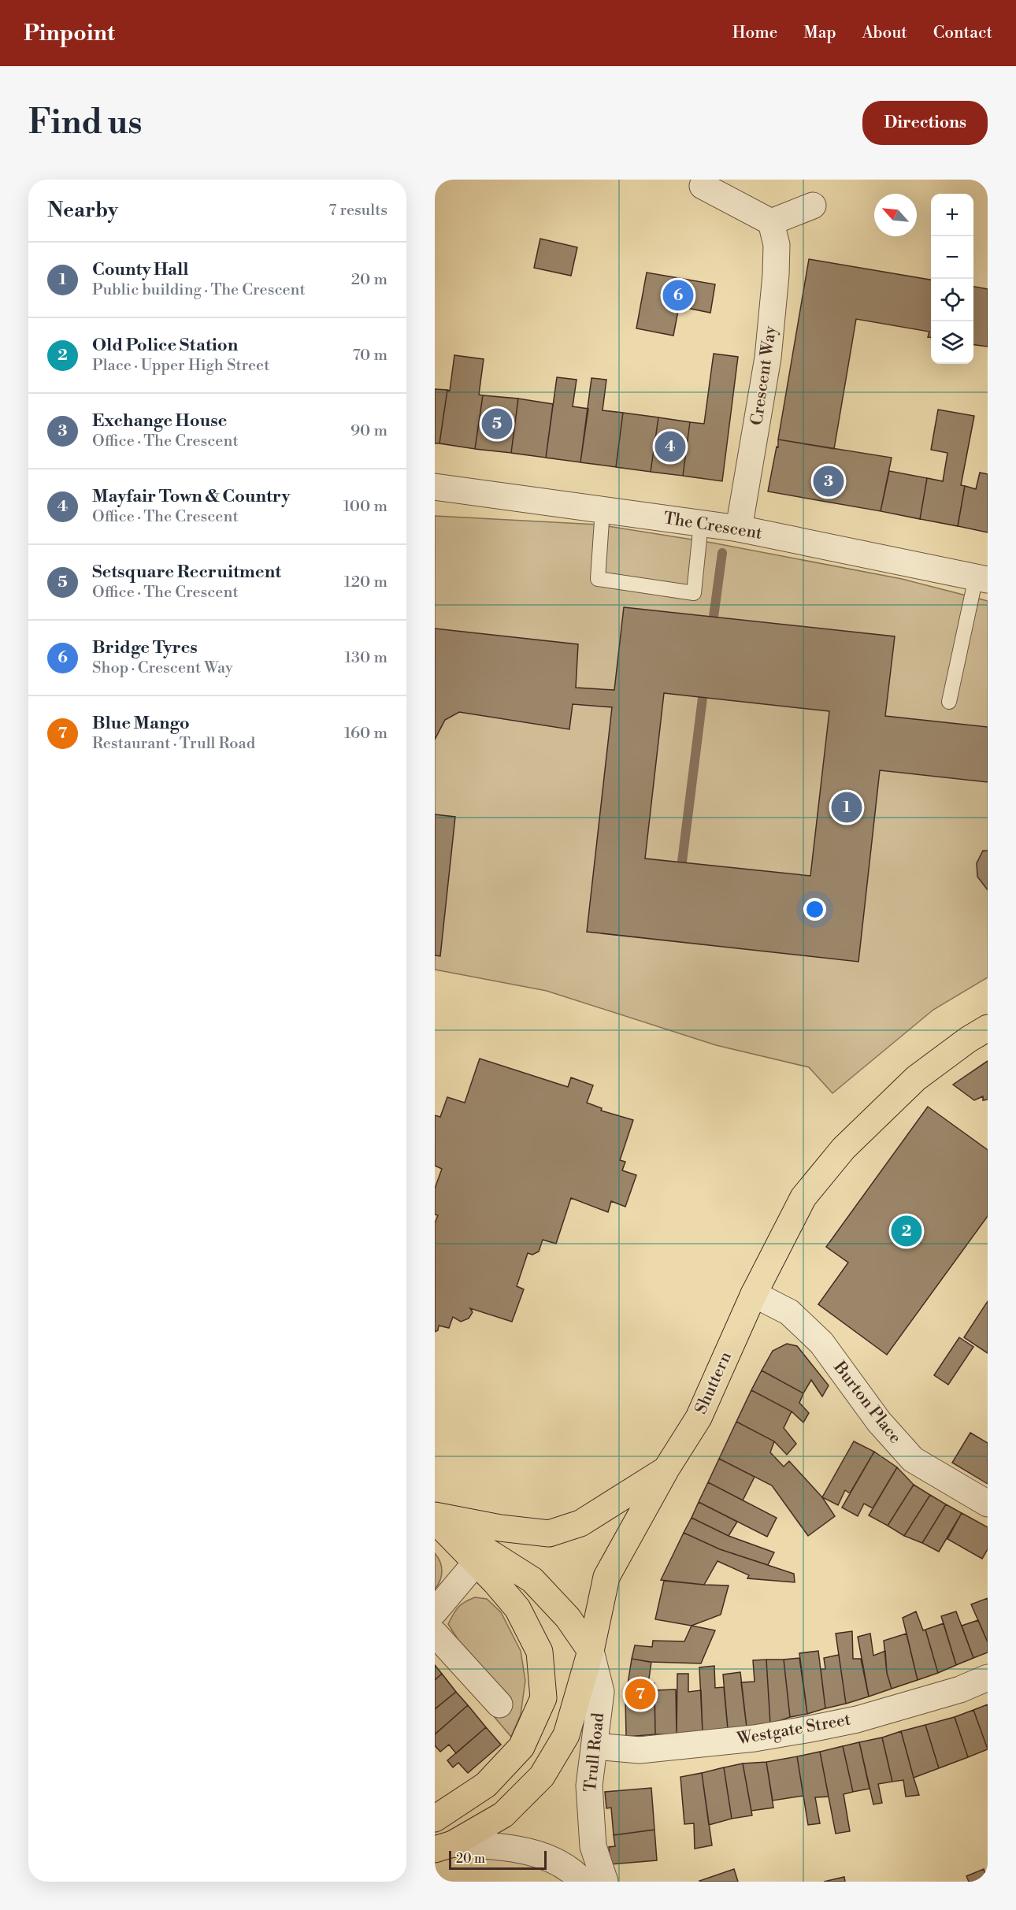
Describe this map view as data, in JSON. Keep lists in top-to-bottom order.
{
  "streets": {
    "main road": ["Shuttern"],
    "street": [
      "Crescent Way",
      "The Crescent",
      "Burton Place",
      "Westgate Street",
      "Trull Road"
    ]
  },
  "crossings": [
    ["Crescent Way", "The Crescent"],
    ["Shuttern", "Burton Place"],
    ["Shuttern", "Trull Road"],
    ["Westgate Street", "Trull Road"]
  ],
  "scale_bar": "20 m",
  "north": "top left",
  "page": {
    "header": "Pinpoint",
    "nav": [
      "Home",
      "Map",
      "About",
      "Contact"
    ],
    "buttons": "Directions",
    "title": "Find us",
    "heading": ["Nearby", "7 results"],
    "map_buttons": ["+", "−"],
    "list": [
      {
        "mark": "1",
        "name": "County Hall",
        "note": "Public building · The Crescent",
        "value": "20 m"
      },
      {
        "mark": "2",
        "name": "Old Police Station",
        "note": "Place · Upper High Street",
        "value": "70 m"
      },
      {
        "mark": "3",
        "name": "Exchange House",
        "note": "Office · The Crescent",
        "value": "90 m"
      },
      {
        "mark": "4",
        "name": "Mayfair Town & Country",
        "note": "Office · The Crescent",
        "value": "100 m"
      },
      {
        "mark": "5",
        "name": "Setsquare Recruitment",
        "note": "Office · The Crescent",
        "value": "120 m"
      },
      {
        "mark": "6",
        "name": "Bridge Tyres",
        "note": "Shop · Crescent Way",
        "value": "130 m"
      },
      {
        "mark": "7",
        "name": "Blue Mango",
        "note": "Restaurant · Trull Road",
        "value": "160 m"
      }
    ],
    "pins": [
      "6",
      "5",
      "4",
      "3",
      "1",
      "2",
      "7"
    ],
    "scale": "20 m"
  }
}
